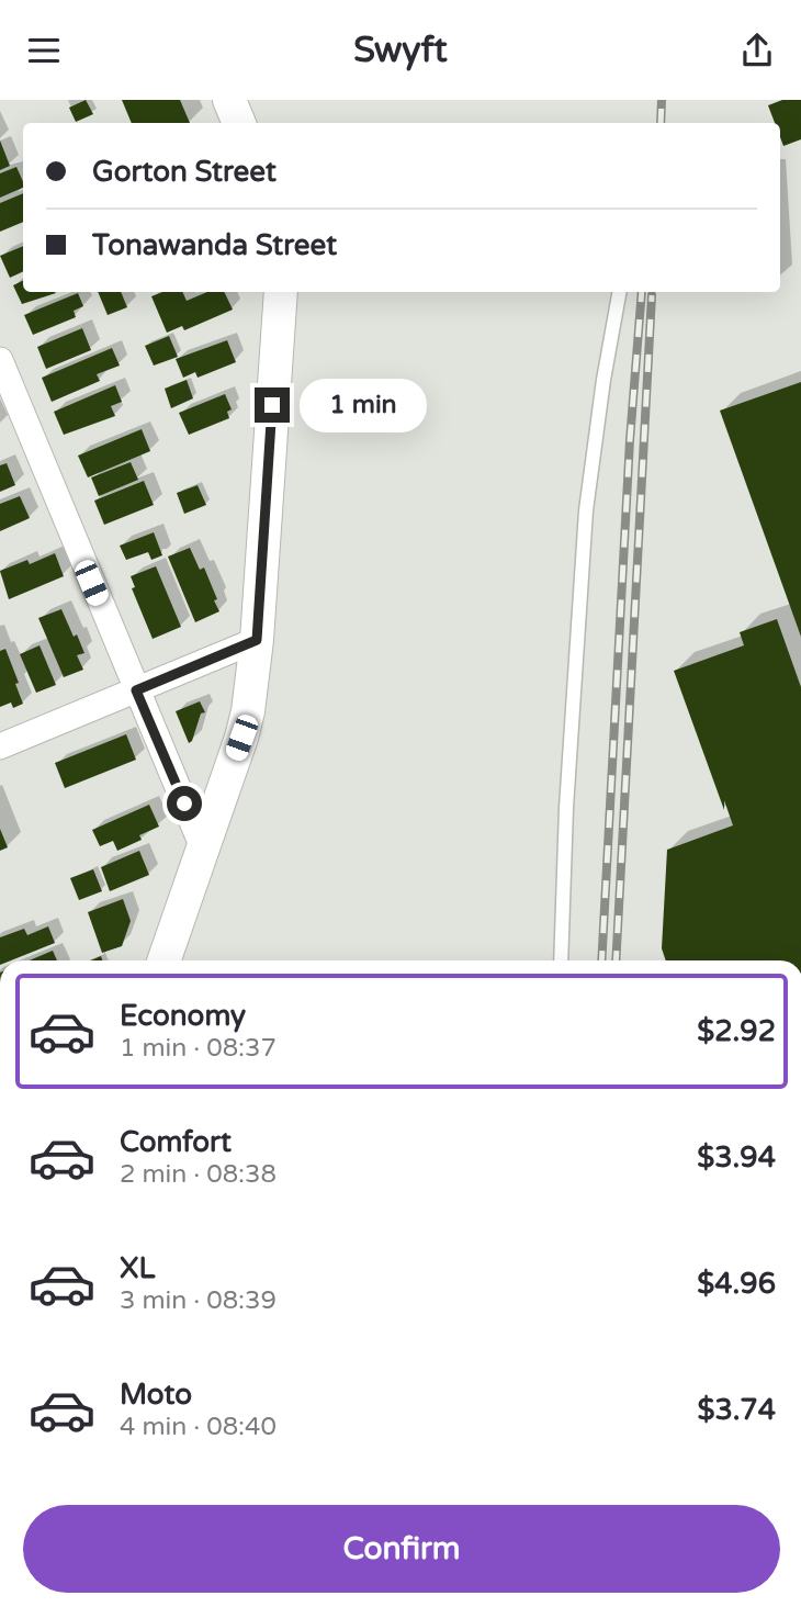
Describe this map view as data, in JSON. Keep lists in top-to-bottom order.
{
  "page": {
    "header": "Swyft",
    "banner": ["Gorton Street", "Tonawanda Street"],
    "bubble": "1 min",
    "list": [
      {
        "name": "Economy",
        "note": "1 min · 08:37",
        "value": "$2.92"
      },
      {
        "name": "Comfort",
        "note": "2 min · 08:38",
        "value": "$3.94"
      },
      {
        "name": "XL",
        "note": "3 min · 08:39",
        "value": "$4.96"
      },
      {
        "name": "Moto",
        "note": "4 min · 08:40",
        "value": "$3.74"
      }
    ],
    "buttons": "Confirm"
  }
}
